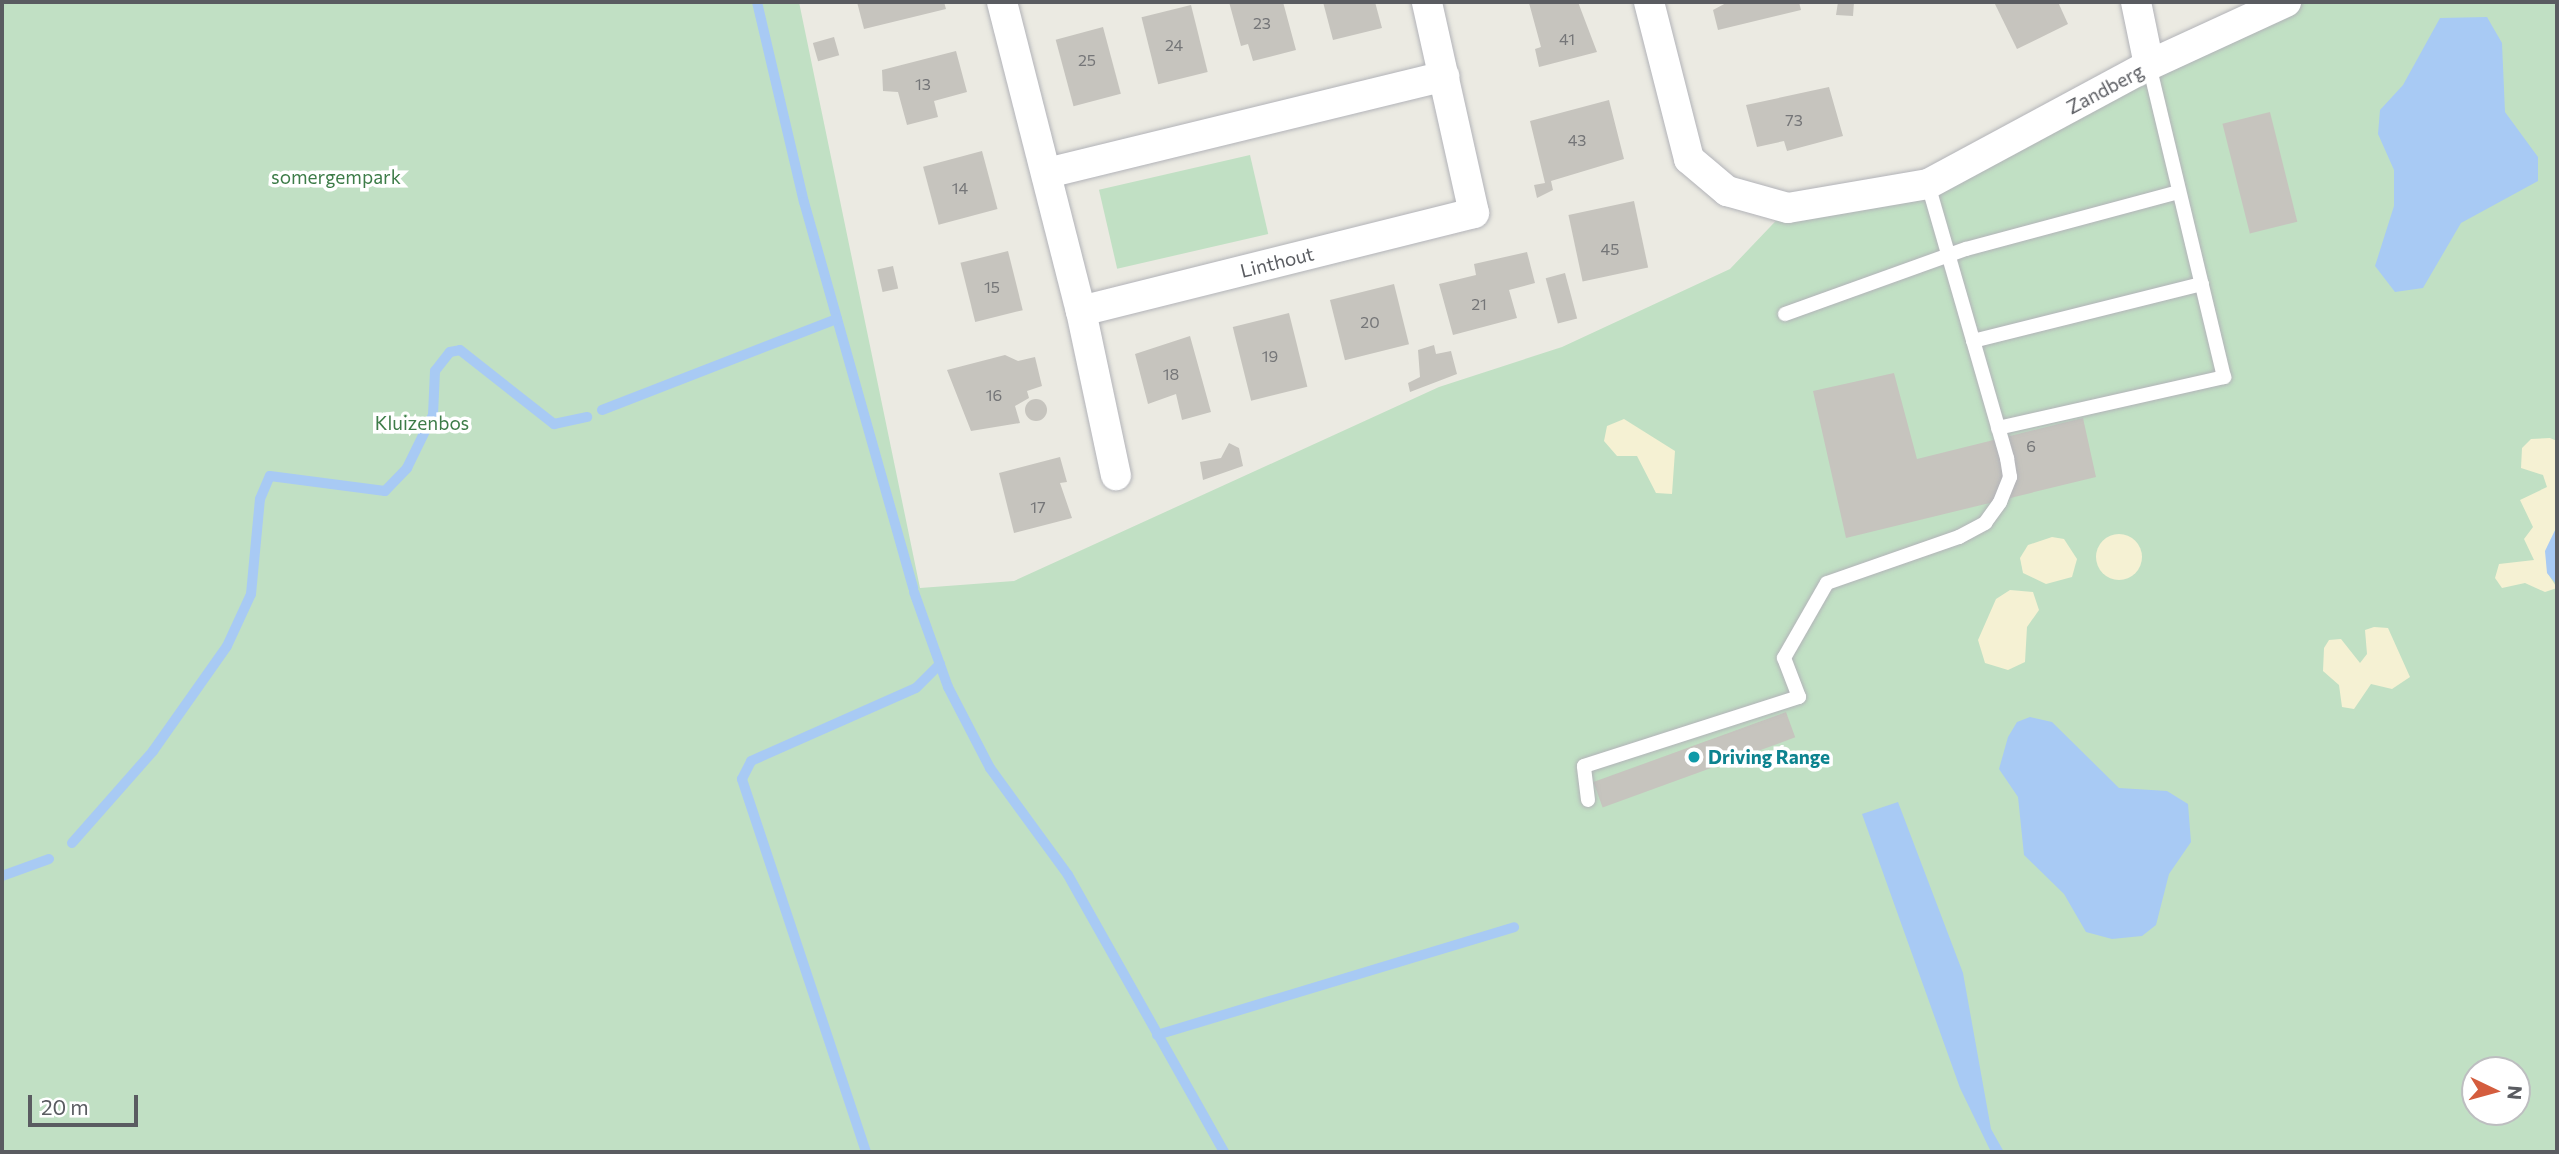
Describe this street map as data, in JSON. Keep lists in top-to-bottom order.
{
  "streets": {
    "street": ["Zandberg", "Linthout"]
  },
  "parks": ["somergempark", "Kluizenbos"],
  "places": ["Driving Range"],
  "house_numbers": [
    "23",
    "41",
    "24",
    "25",
    "13",
    "73",
    "43",
    "14",
    "45",
    "15",
    "21",
    "20",
    "19",
    "18",
    "16",
    "6",
    "17"
  ],
  "scale_bar": "20 m",
  "north": "right"
}
